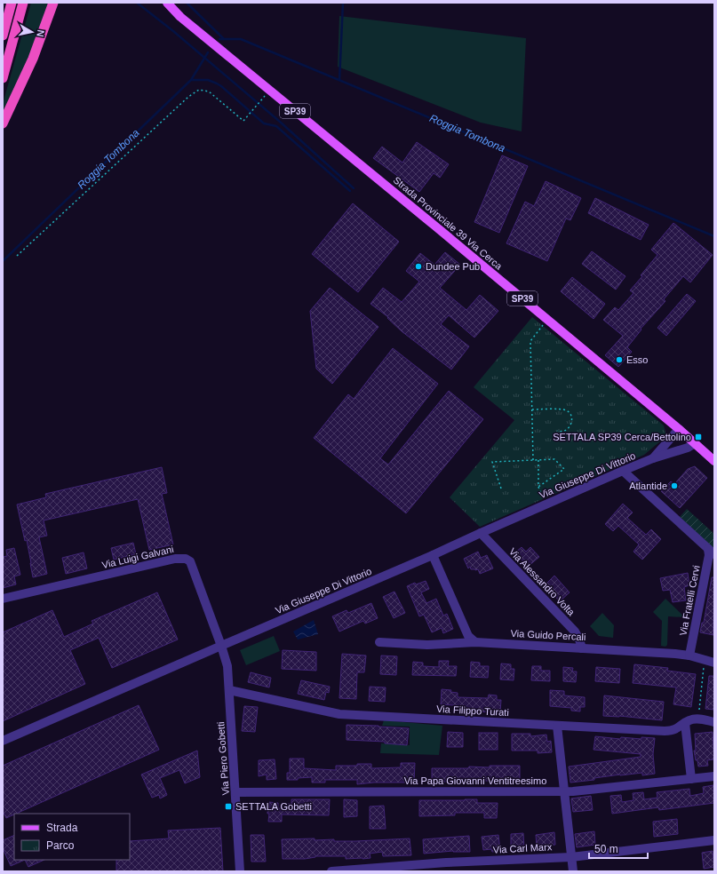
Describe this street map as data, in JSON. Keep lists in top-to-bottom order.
{
  "streets": {
    "main road": ["SP39", "Strada Provinciale 39 Via Cerca"],
    "street": [
      "Via Giuseppe Di Vittorio",
      "Via Luigi Galvani",
      "Via Alessandro Volta",
      "Via Fratelli Cervi",
      "Via Guido Percali",
      "Via Filippo Turati",
      "Via Piero Gobetti",
      "Via Papa Giovanni Ventitreesimo",
      "Via Carl Marx"
    ]
  },
  "crossings": [
    ["Strada Provinciale 39 Via Cerca", "Via Giuseppe Di Vittorio"],
    ["Via Giuseppe Di Vittorio", "Via Luigi Galvani"],
    ["Via Giuseppe Di Vittorio", "Via Alessandro Volta"],
    ["Via Giuseppe Di Vittorio", "Via Piero Gobetti"],
    ["Via Luigi Galvani", "Via Piero Gobetti"],
    ["Via Alessandro Volta", "Via Guido Percali"],
    ["Via Fratelli Cervi", "Via Guido Percali"],
    ["Via Filippo Turati", "Via Piero Gobetti"],
    ["Via Piero Gobetti", "Via Papa Giovanni Ventitreesimo"]
  ],
  "water": ["Roggia Tombona"],
  "places": {
    "other": ["Dundee Pub", "Esso", "Atlantide"],
    "transit": ["SETTALA SP39 Cerca/Bettolino", "SETTALA Gobetti"]
  },
  "legend": ["Strada", "Parco"],
  "scale_bar": "50 m",
  "north": "right"
}
